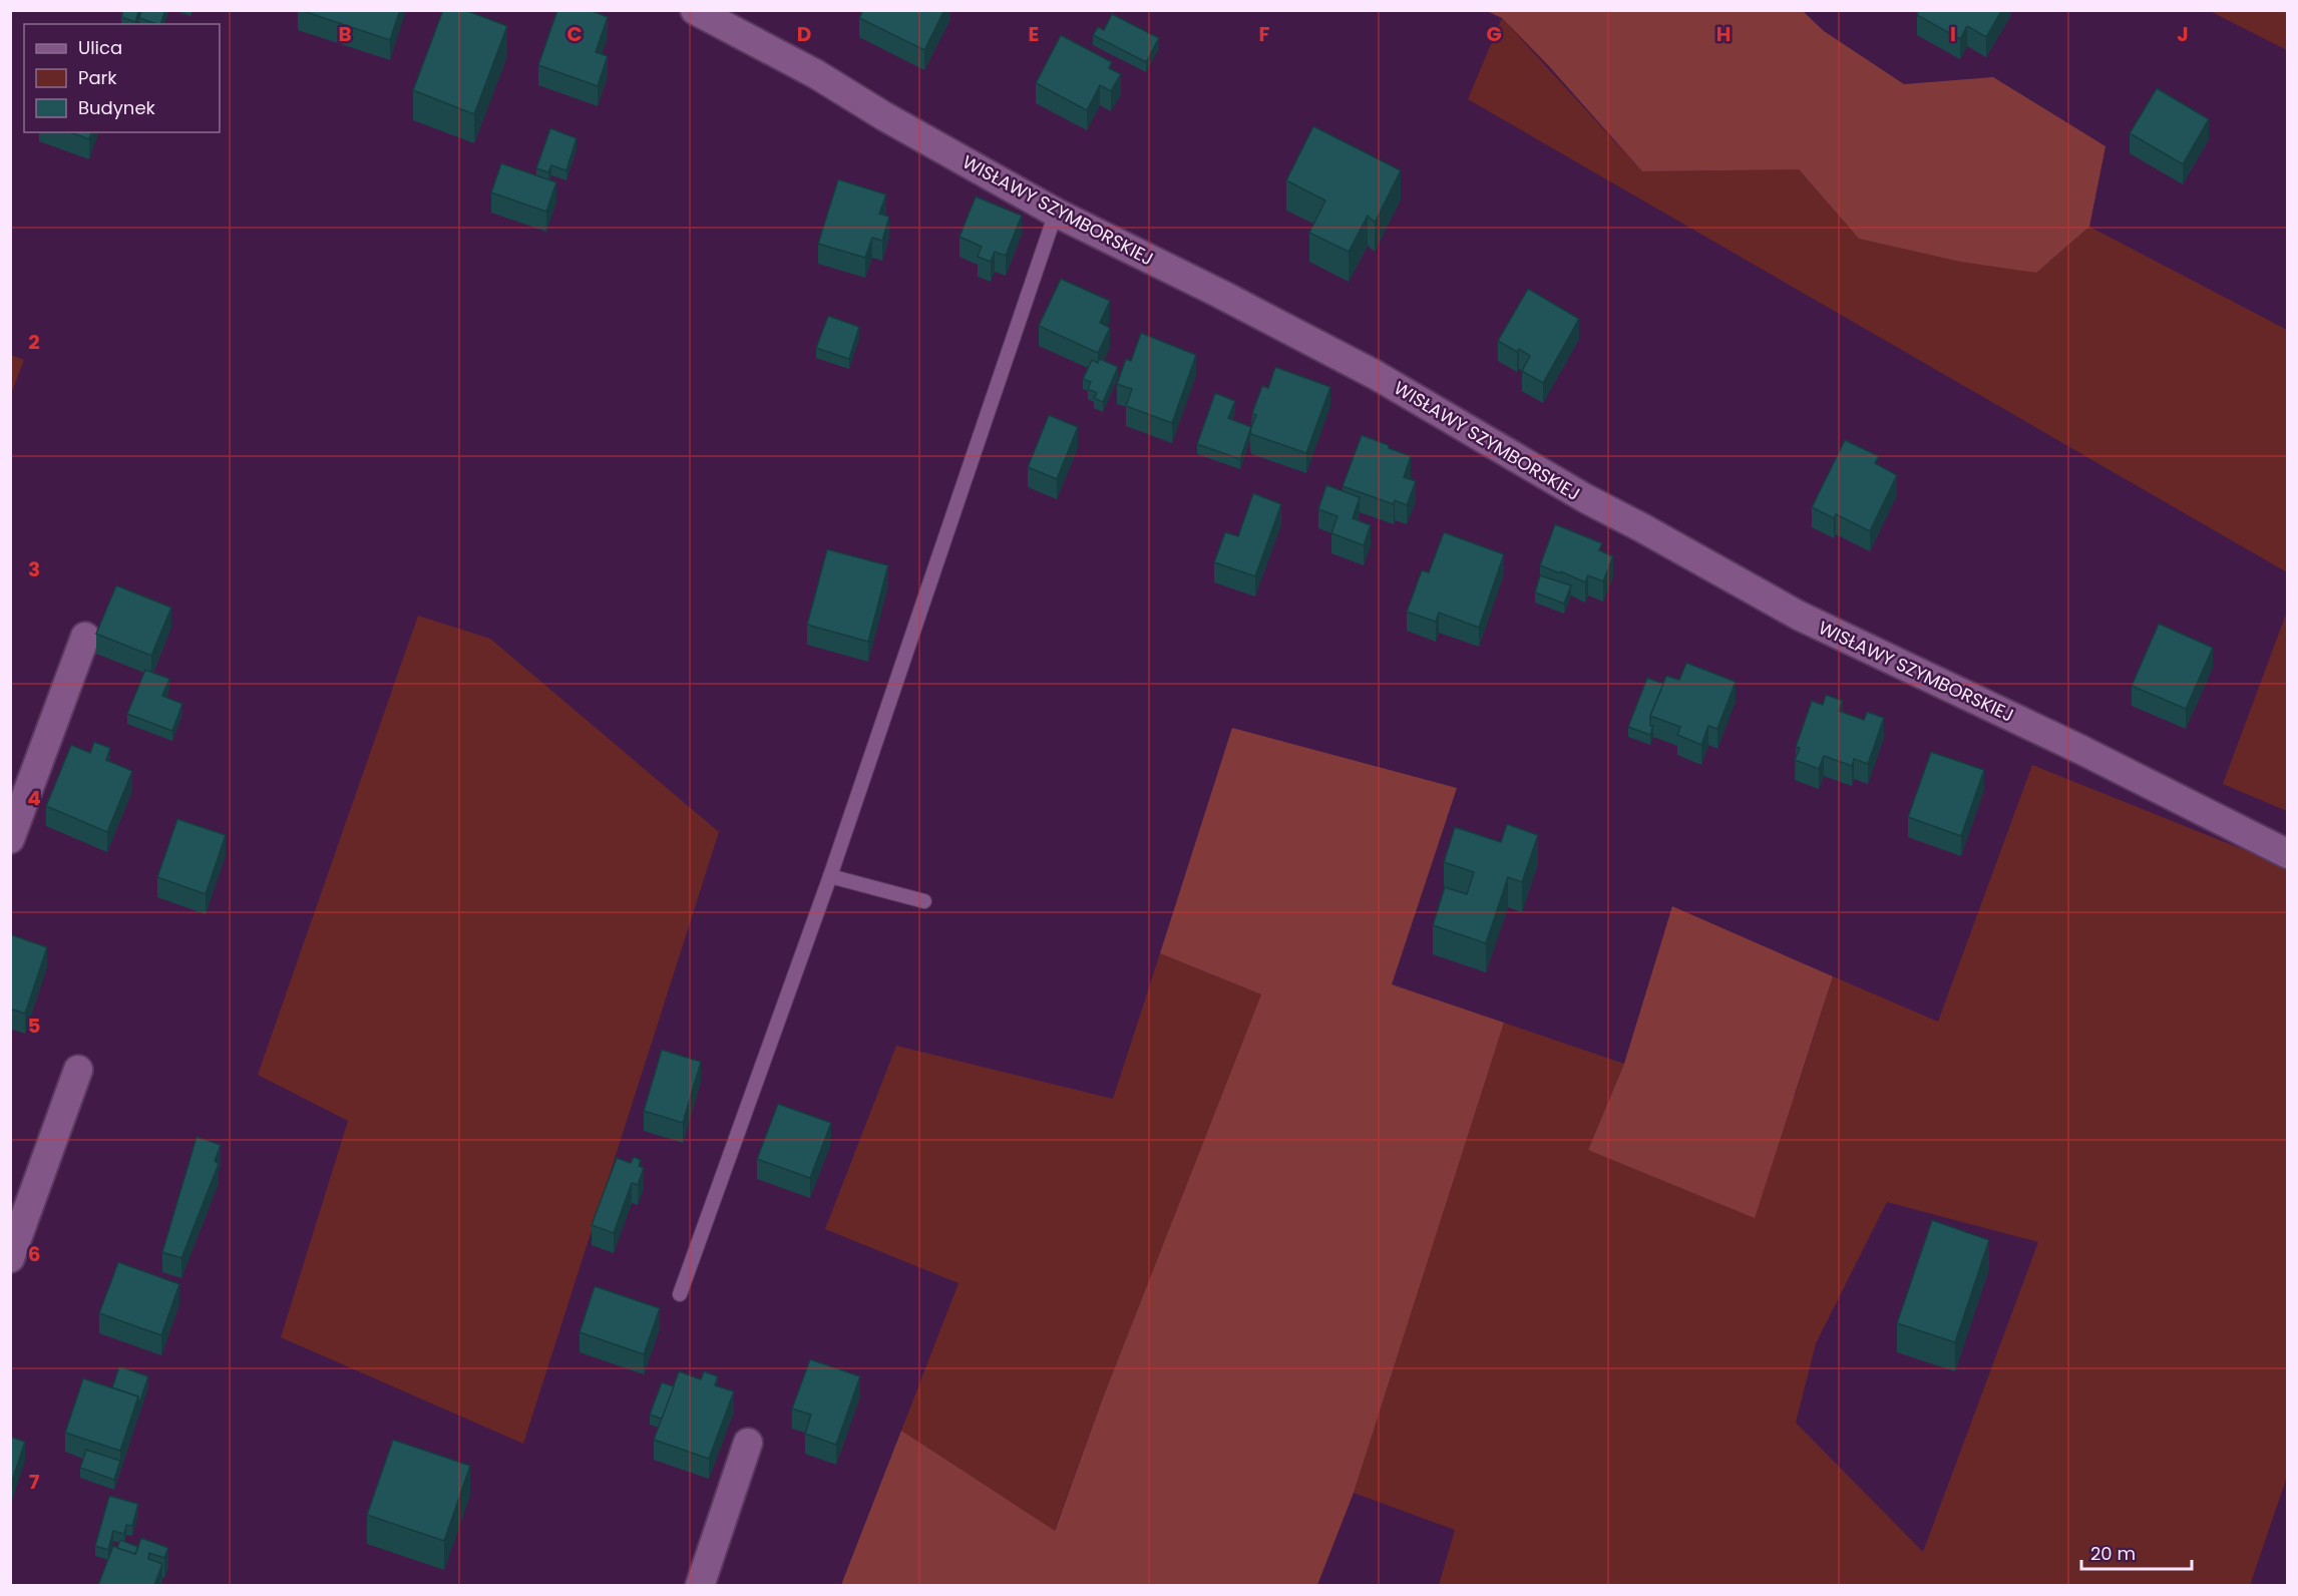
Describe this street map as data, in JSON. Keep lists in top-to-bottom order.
{
  "streets": {
    "street": ["WISŁAWY SZYMBORSKIEJ"]
  },
  "legend": ["Ulica", "Park", "Budynek"],
  "scale_bar": "20 m",
  "grid": {
    "columns": [
      "B",
      "C",
      "D",
      "E",
      "F",
      "G",
      "H",
      "I",
      "J"
    ],
    "rows": [
      "2",
      "3",
      "4",
      "5",
      "6",
      "7"
    ]
  }
}
